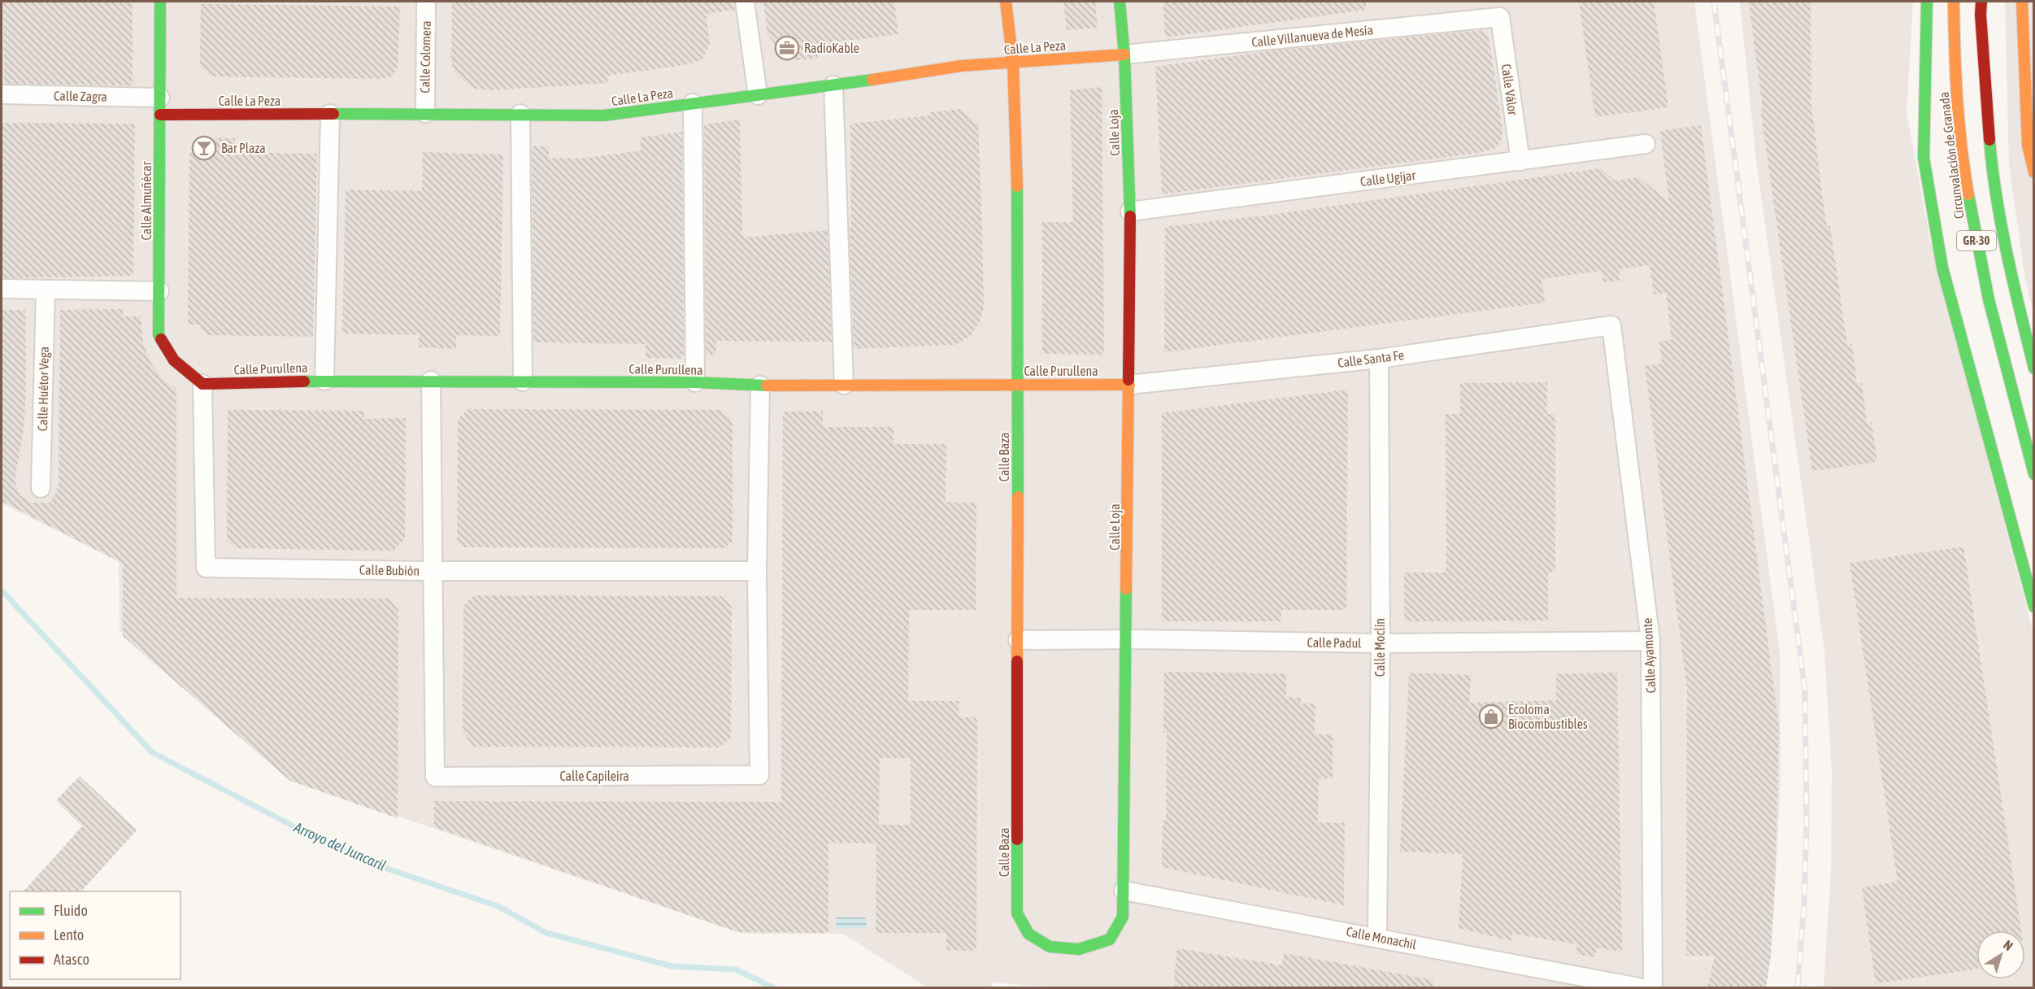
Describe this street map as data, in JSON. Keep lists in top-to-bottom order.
{
  "streets": {
    "main road": [
      "Calle La Peza",
      "Calle Loja",
      "Circunvalación de Granada",
      "Calle Almuñécar",
      "GR-30",
      "Calle Purullena",
      "Calle Baza"
    ],
    "street": [
      "Calle Villanueva de Mesía",
      "Calle Colomera",
      "Calle Válor",
      "Calle Zagra",
      "Calle Ugíjar",
      "Calle Santa Fe",
      "Calle Huétor Vega",
      "Calle Bubión",
      "Calle Padul",
      "Calle Moclín",
      "Calle Ayamonte",
      "Calle Capileira",
      "Calle Monachil"
    ]
  },
  "crossings": [
    ["Calle Villanueva de Mesía", "Calle La Peza"],
    ["Calle Villanueva de Mesía", "Calle Válor"],
    ["Calle Villanueva de Mesía", "Calle Loja"],
    ["Calle La Peza", "Calle Colomera"],
    ["Calle La Peza", "Calle Zagra"],
    ["Calle La Peza", "Calle Loja"],
    ["Calle La Peza", "Calle Almuñécar"],
    ["Calle La Peza", "Calle Baza"],
    ["Calle Válor", "Calle Ugíjar"],
    ["Calle Zagra", "Calle Almuñécar"],
    ["Calle Loja", "Calle Ugíjar"],
    ["Calle Loja", "Calle Santa Fe"],
    ["Calle Loja", "Calle Purullena"],
    ["Calle Loja", "Calle Baza"],
    ["Calle Loja", "Calle Padul"],
    ["Calle Loja", "Calle Monachil"],
    ["Calle Almuñécar", "Calle Purullena"],
    ["Calle Almuñécar", "Calle Bubión"],
    ["Calle Santa Fe", "Calle Purullena"],
    ["Calle Santa Fe", "Calle Moclín"],
    ["Calle Santa Fe", "Calle Ayamonte"],
    ["Calle Purullena", "Calle Baza"],
    ["Calle Purullena", "Calle Bubión"],
    ["Calle Purullena", "Calle Capileira"],
    ["Calle Baza", "Calle Padul"],
    ["Calle Bubión", "Calle Capileira"],
    ["Calle Padul", "Calle Moclín"],
    ["Calle Padul", "Calle Ayamonte"],
    ["Calle Moclín", "Calle Monachil"]
  ],
  "water": ["Arroyo del Juncaril"],
  "places": {
    "office": ["RadioKable"],
    "bar": ["Bar Plaza"],
    "shop": ["Ecoloma Biocombustibles"]
  },
  "legend": ["Fluido", "Lento", "Atasco"],
  "north": "top right"
}
